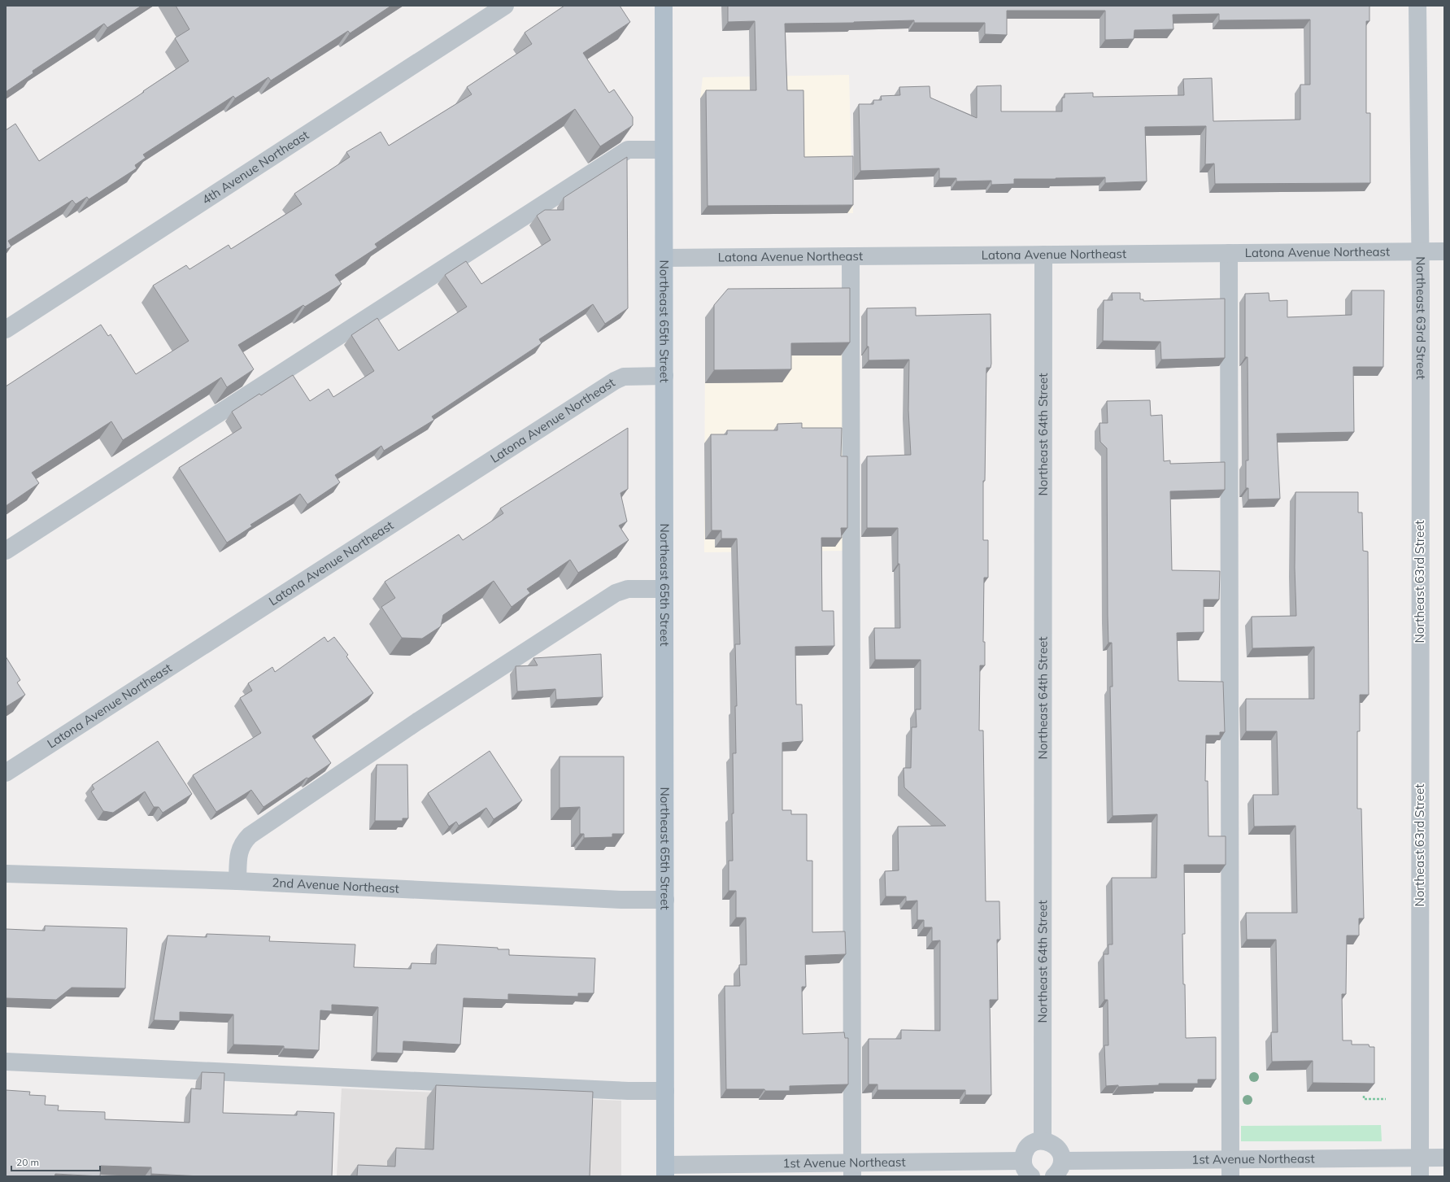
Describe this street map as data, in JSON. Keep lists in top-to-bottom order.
{
  "streets": {
    "main road": ["Northeast 65th Street"],
    "street": [
      "4th Avenue Northeast",
      "Latona Avenue Northeast",
      "Northeast 63rd Street",
      "Northeast 64th Street",
      "2nd Avenue Northeast",
      "1st Avenue Northeast"
    ]
  },
  "crossings": [
    ["Latona Avenue Northeast", "Northeast 63rd Street"],
    ["Latona Avenue Northeast", "Northeast 65th Street"],
    ["Latona Avenue Northeast", "Northeast 64th Street"],
    ["Northeast 63rd Street", "1st Avenue Northeast"],
    ["Northeast 65th Street", "2nd Avenue Northeast"],
    ["Northeast 65th Street", "1st Avenue Northeast"]
  ],
  "scale_bar": "20 m"
}
